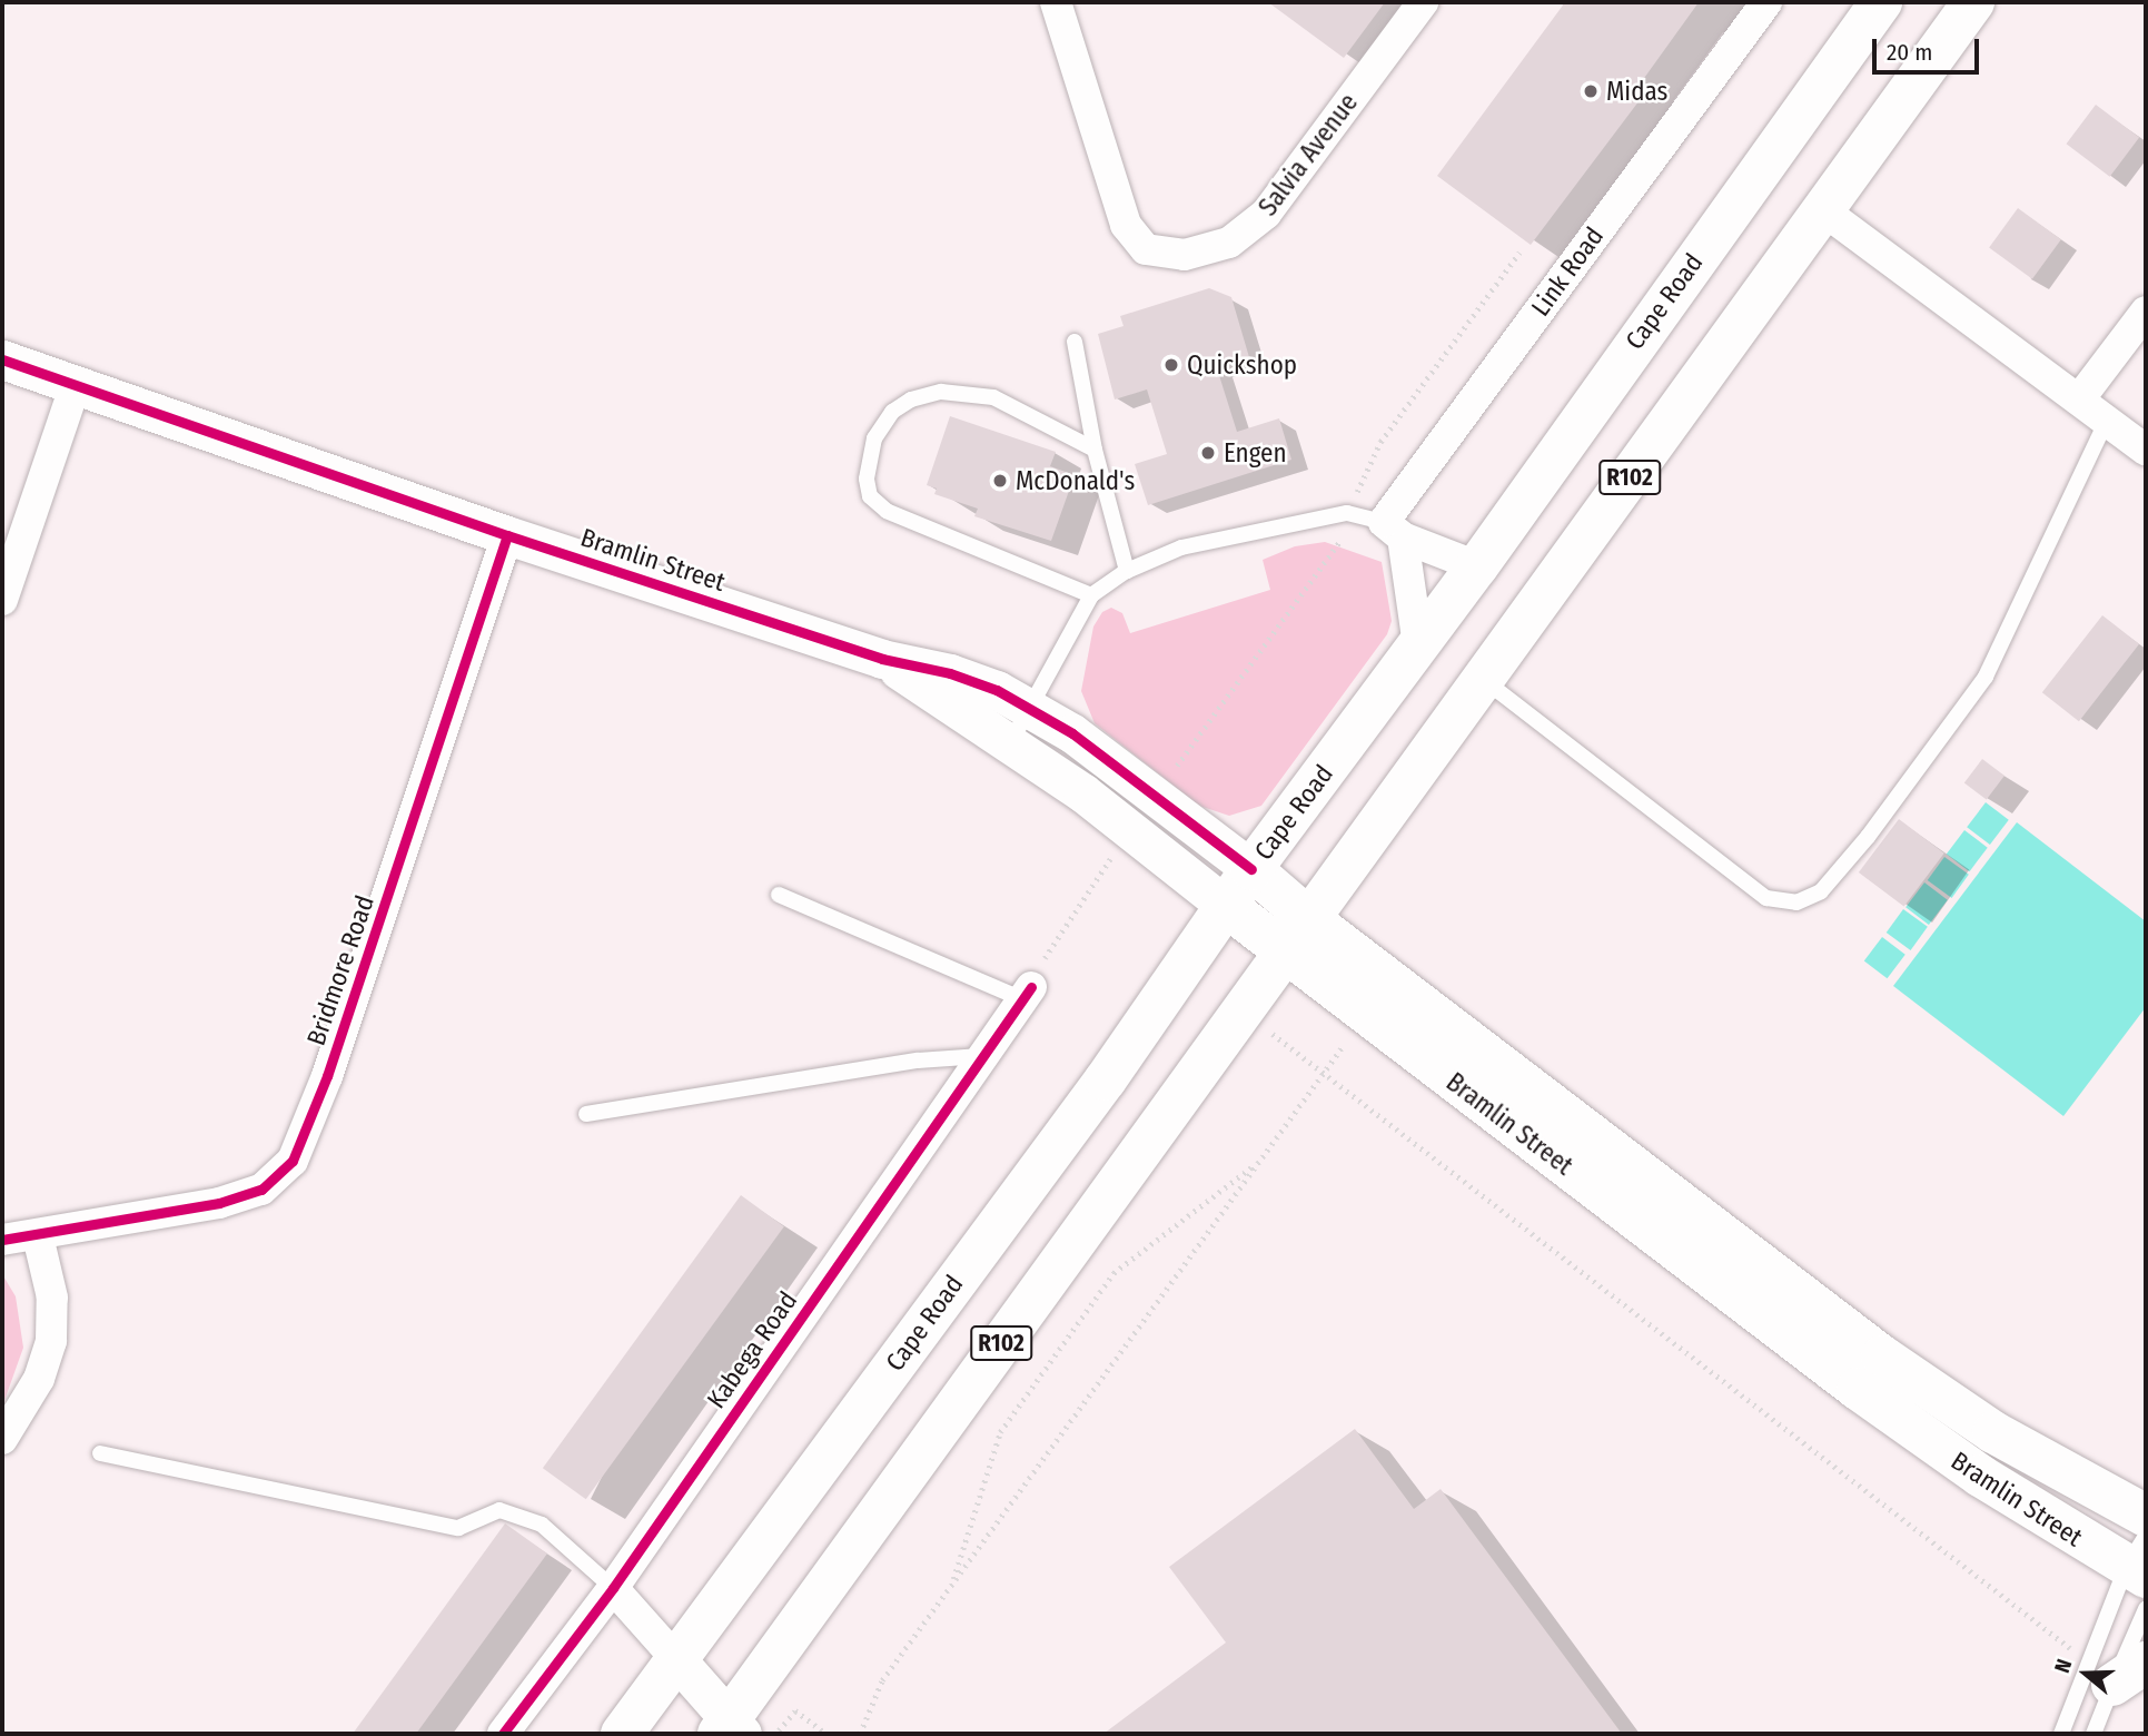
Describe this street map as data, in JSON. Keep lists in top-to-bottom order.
{
  "streets": {
    "main road": ["Cape Road", "R102", "Bramlin Street"],
    "street": [
      "Salvia Avenue",
      "Link Road",
      "Bridmore Road",
      "Kabega Road"
    ]
  },
  "crossings": [
    ["Cape Road", "Bramlin Street"],
    ["R102", "Bramlin Street"],
    ["Bramlin Street", "Bridmore Road"]
  ],
  "places": [
    "Midas",
    "Quickshop",
    "Engen",
    "McDonald's"
  ],
  "scale_bar": "20 m",
  "north": "left"
}
